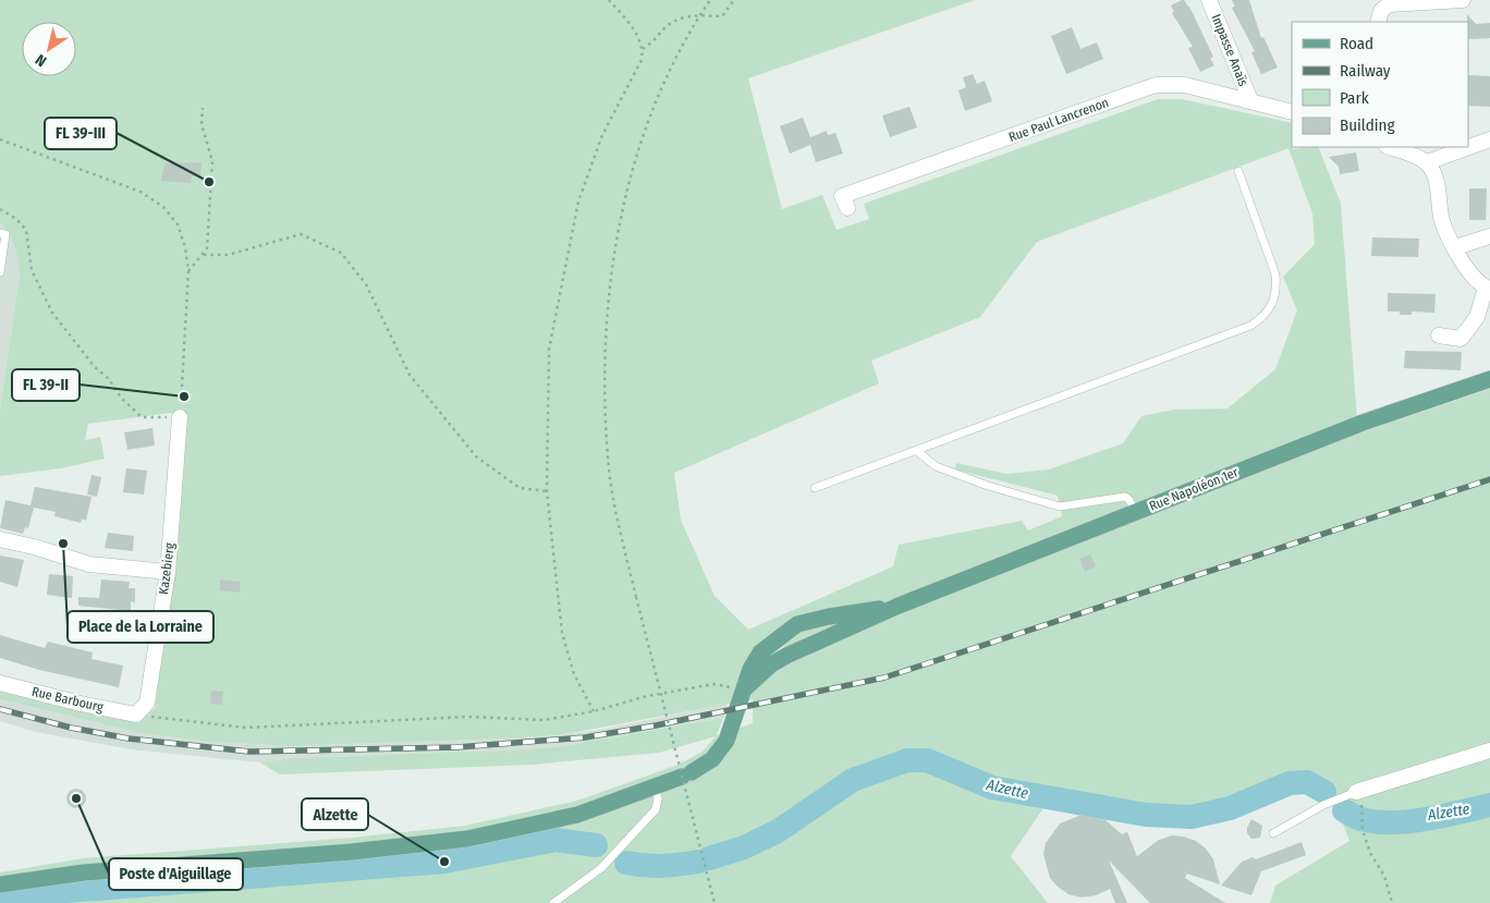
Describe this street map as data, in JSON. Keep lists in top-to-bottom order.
{
  "streets": {
    "main road": ["Rue Napoléon 1er"],
    "street": [
      "Impasse Anaïs",
      "Rue Paul Lancrenon",
      "Kazebierg",
      "Rue Barbourg"
    ]
  },
  "crossings": [
    ["Impasse Anaïs", "Rue Paul Lancrenon"],
    ["Kazebierg", "Rue Barbourg"]
  ],
  "water": ["Alzette"],
  "places": [
    "FL 39-III",
    "FL 39-II",
    "Place de la Lorraine",
    "Poste d'Aiguillage",
    "Alzette"
  ],
  "legend": [
    "Road",
    "Railway",
    "Park",
    "Building"
  ],
  "north": "bottom left"
}
